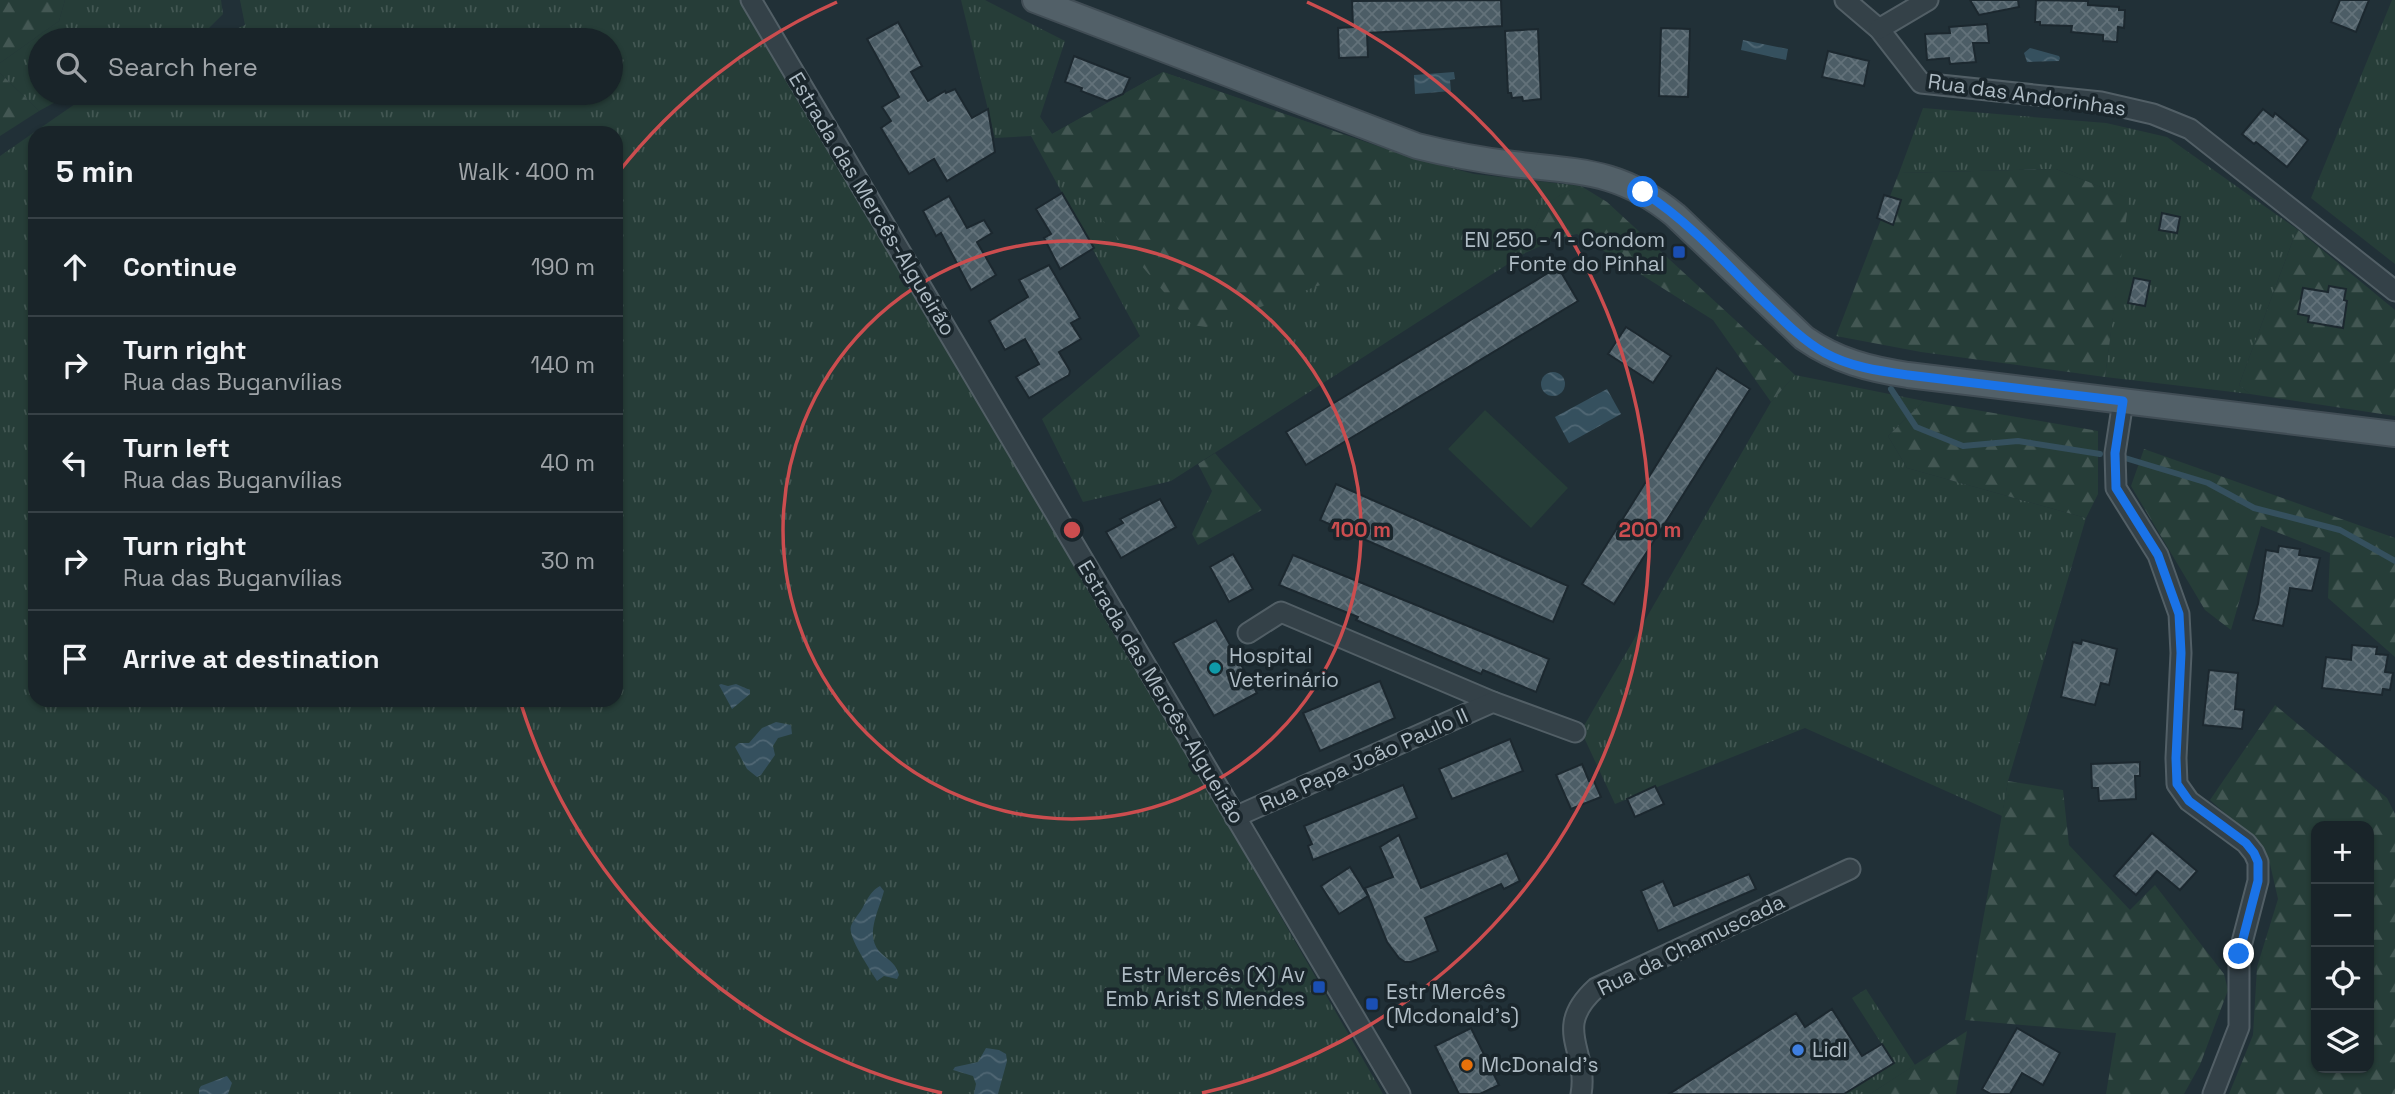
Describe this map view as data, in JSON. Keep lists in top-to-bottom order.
{
  "streets": {
    "street": [
      "Rua das Andorinhas",
      "Estrada das Mercês-Algueirão",
      "Rua Papa João Paulo II",
      "Rua da Chamuscada"
    ]
  },
  "crossings": [
    ["Estrada das Mercês-Algueirão", "Rua Papa João Paulo II"]
  ],
  "places": {
    "transit": ["EN 250 - 1 - Condom Fonte do Pinhal", "Estr Mercês (X) Av Emb Arist S Mendes", "Estr Mercês (Mcdonald's)"],
    "other": ["Hospital Veterinário", "Lidl", "McDonald's"]
  },
  "page": {
    "search": "Search here",
    "heading": ["5 min", "Walk · 400 m"],
    "list": [
      ["Continue", "190 m"],
      ["Turn right", "Rua das Buganvílias", "140 m"],
      ["Turn left", "Rua das Buganvílias", "40 m"],
      ["Turn right", "Rua das Buganvílias", "30 m"],
      "Arrive at destination"
    ],
    "map_buttons": ["+", "−"]
  },
  "rings": ["100 m", "200 m"]
}
